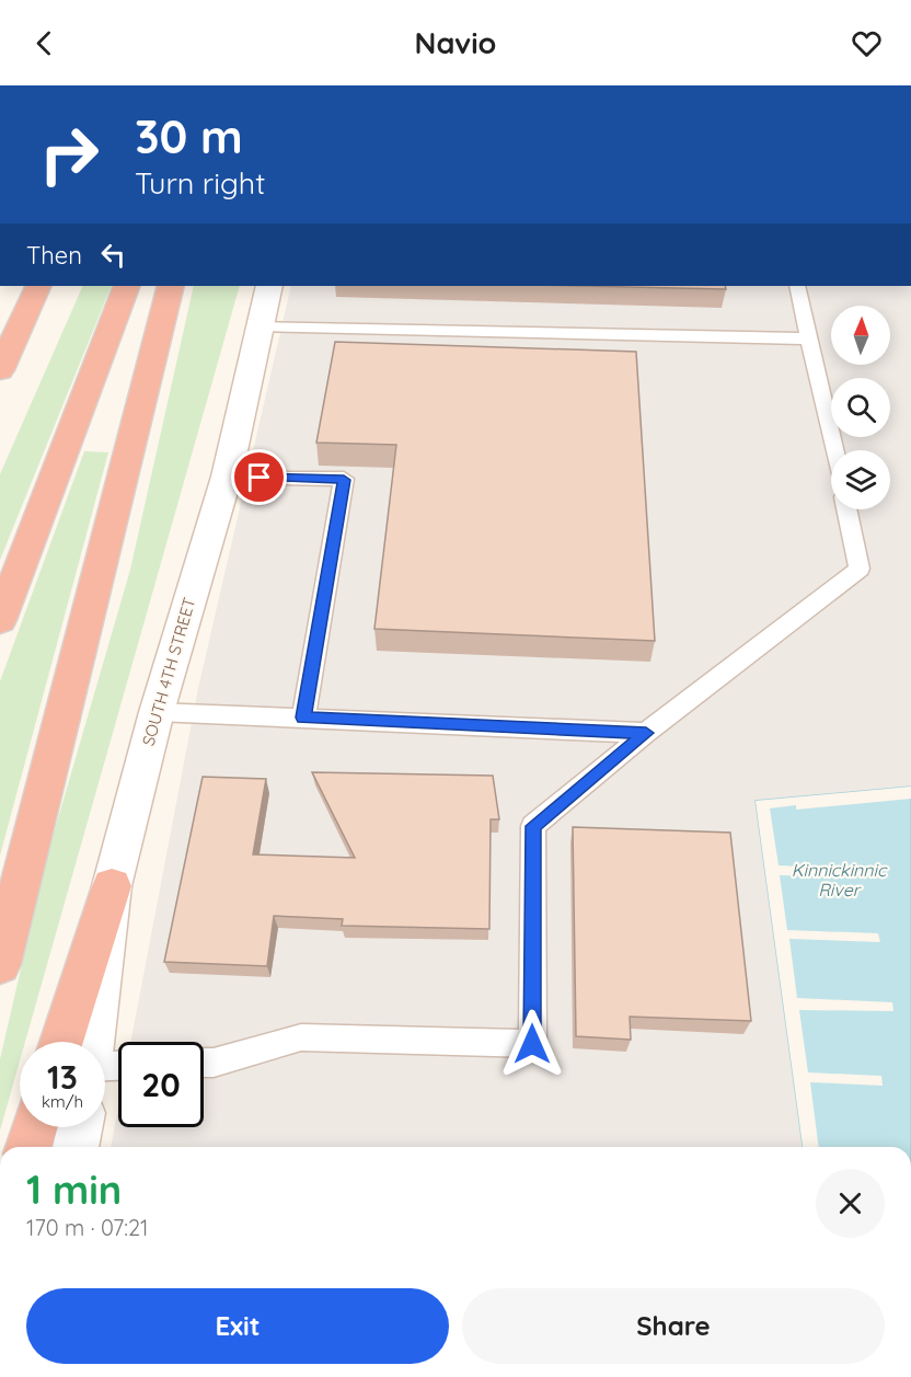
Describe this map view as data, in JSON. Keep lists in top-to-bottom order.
{
  "streets": {
    "street": ["SOUTH 4TH STREET"]
  },
  "water": ["Kinnickinnic River"],
  "north": "top",
  "page": {
    "header": "Navio",
    "turn": ["30 m", "Turn right"],
    "then": "Then",
    "speed": "13 km/h",
    "limit": "20",
    "heading": ["1 min", "170 m · 07:21"],
    "buttons": ["Exit", "Share"]
  }
}
